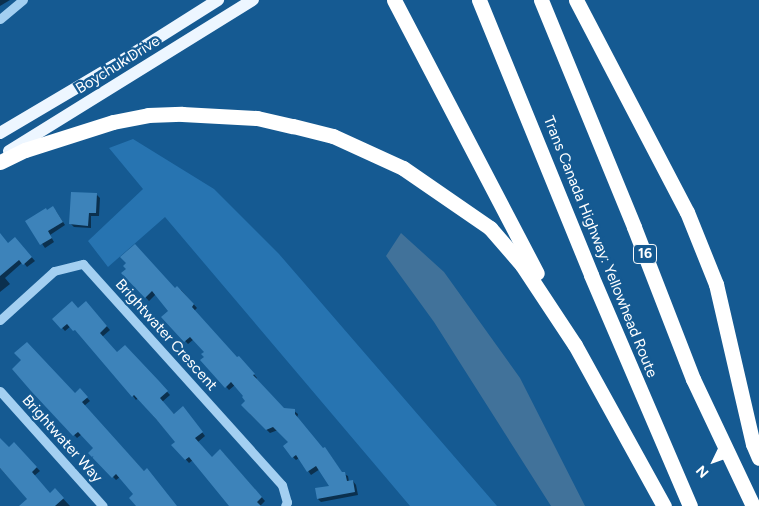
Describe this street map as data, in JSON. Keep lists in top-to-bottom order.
{
  "streets": {
    "highway": ["Trans Canada Highway: Yellowhead Route", "16"],
    "main road": ["Boychuk Drive"],
    "street": ["Brightwater Crescent", "Brightwater Way"]
  },
  "north": "bottom left"
}
